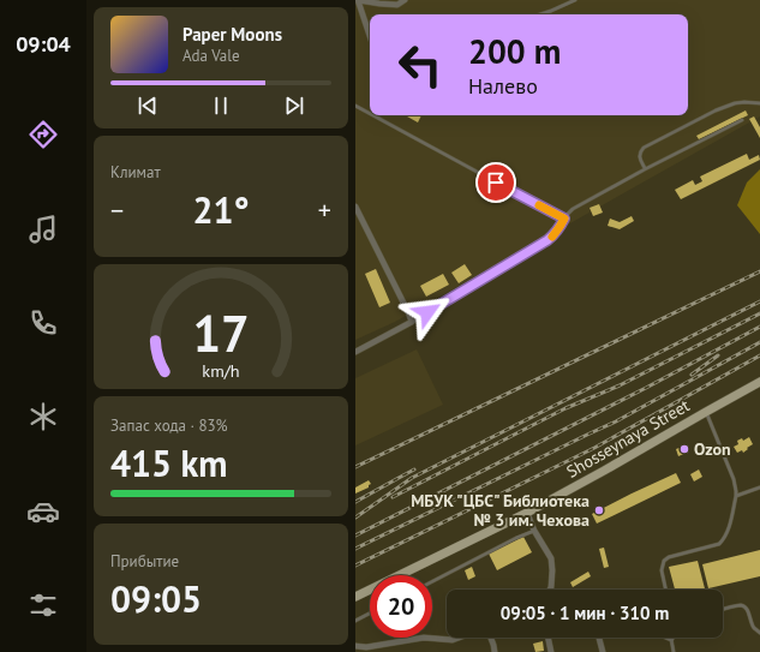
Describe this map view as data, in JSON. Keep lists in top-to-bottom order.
{
  "streets": {
    "main road": ["Shosseynaya Street"]
  },
  "places": ["Ozon", "МБУК \"ЦБС\" Библиотека № 3 им. Чехова"],
  "page": {
    "tabs": "09:04",
    "turn": ["200 m", "Налево"],
    "song": ["Paper Moons", "Ada Vale"],
    "tile": [
      "Климат",
      ["Запас хода · 83%", "415 km"],
      ["Прибытие", "09:05"]
    ],
    "heat": ["−", "21°", "+"],
    "limit": "20",
    "trip": "09:05 · 1 мин · 310 m",
    "gauge": ["17", "km/h"]
  }
}
